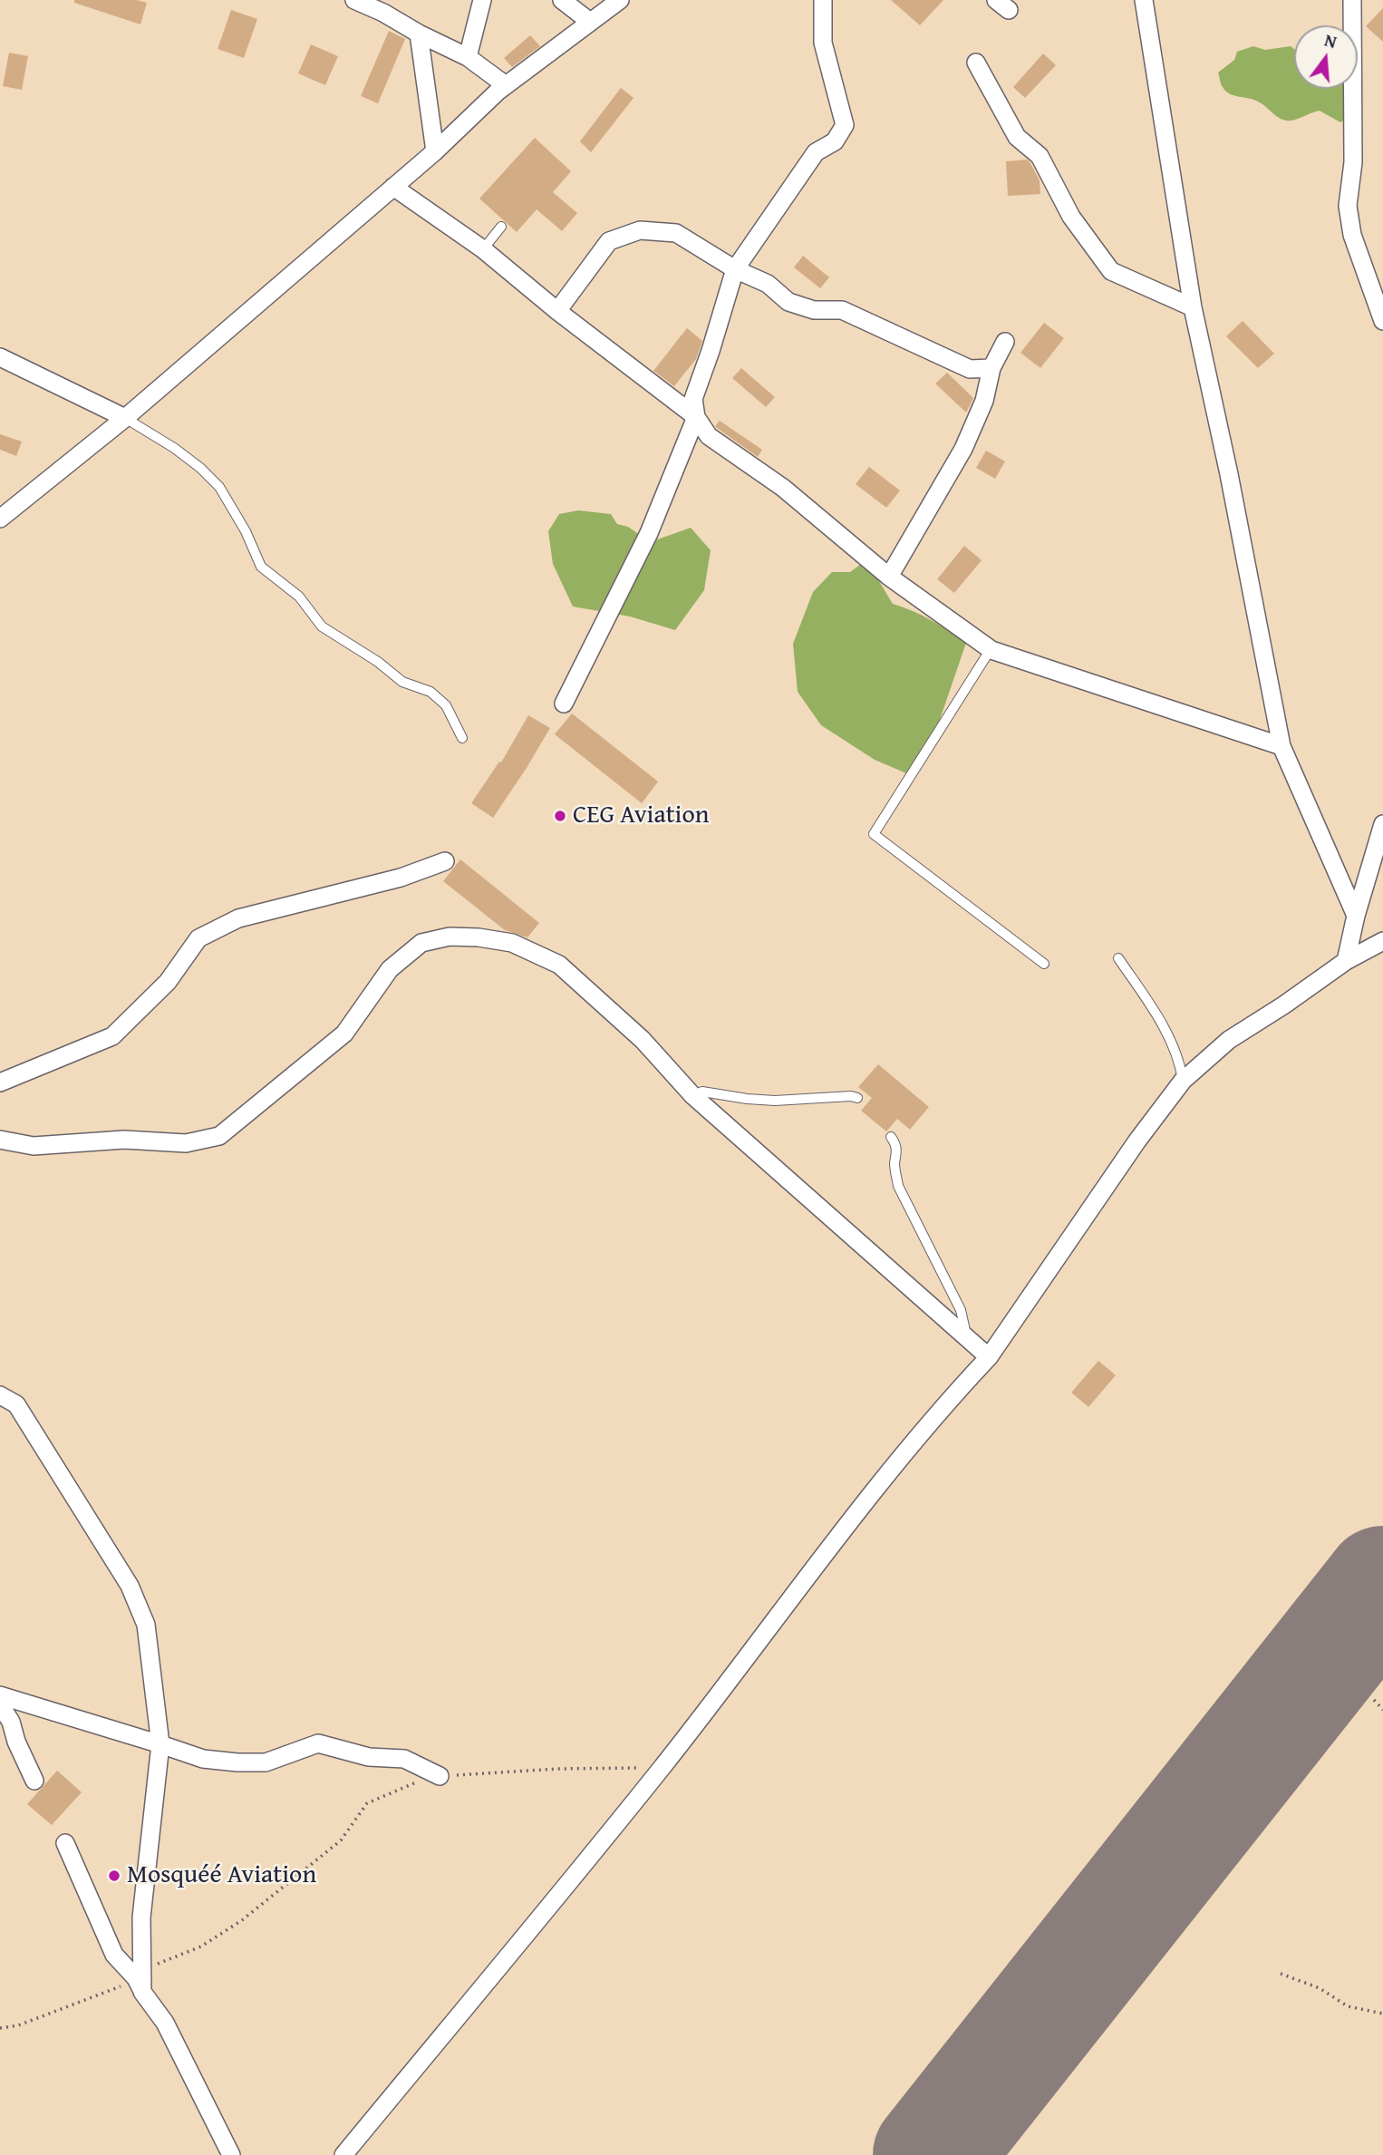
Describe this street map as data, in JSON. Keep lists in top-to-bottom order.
{
  "places": ["CEG Aviation", "Mosquéé Aviation"],
  "north": "top"
}
